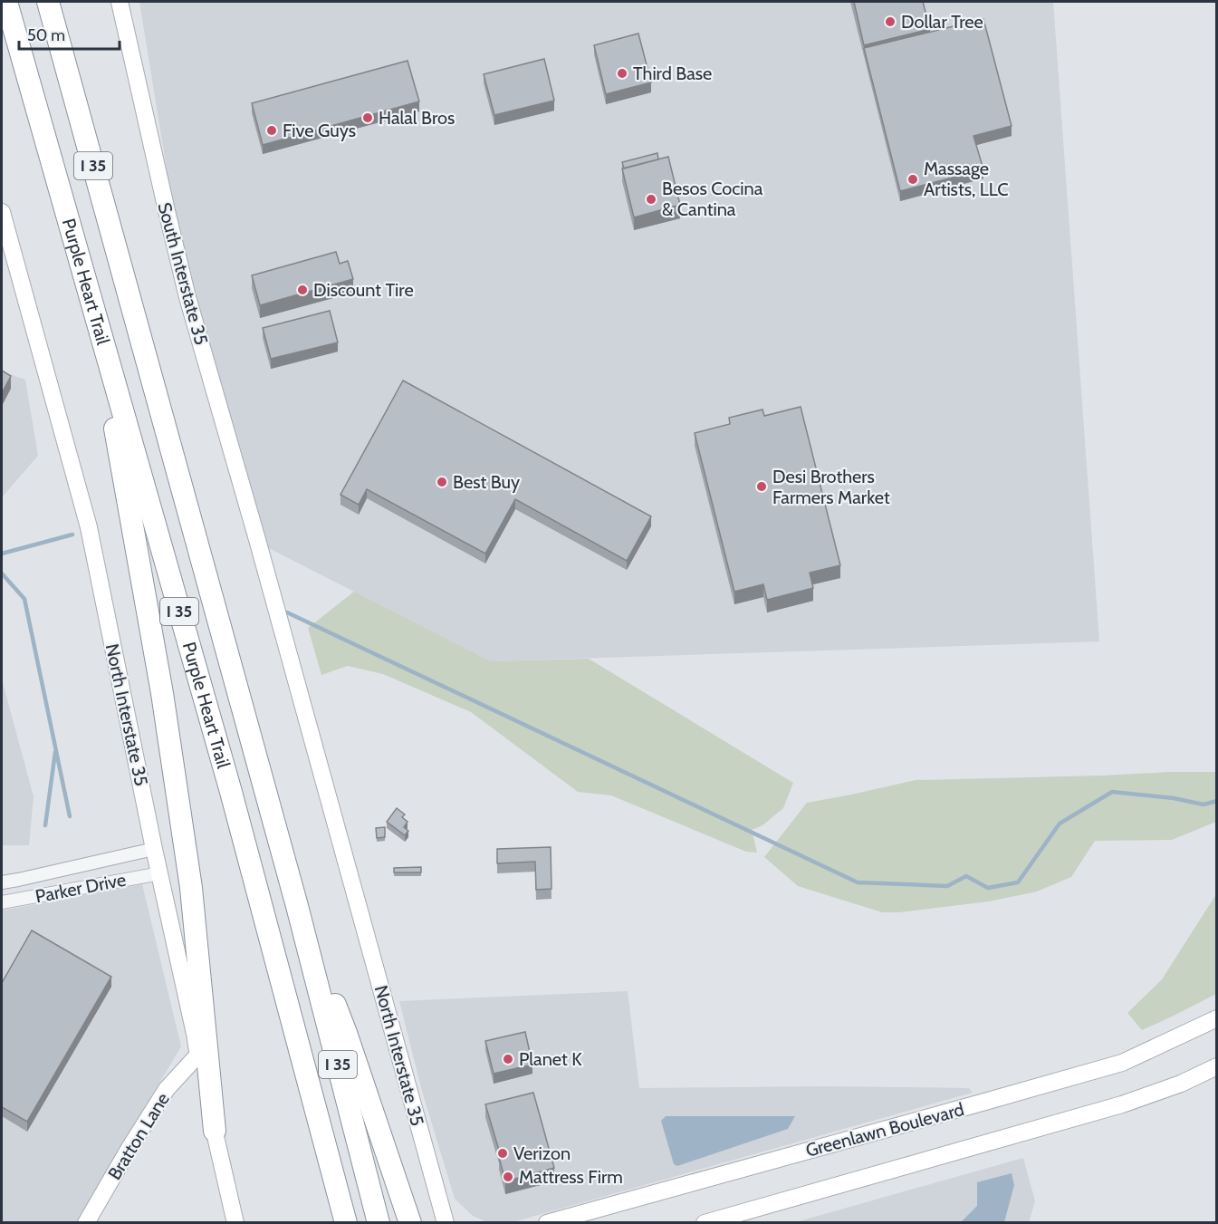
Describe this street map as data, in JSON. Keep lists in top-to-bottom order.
{
  "streets": {
    "highway": ["I 35", "Purple Heart Trail"],
    "main road": [
      "South Interstate 35",
      "North Interstate 35",
      "Greenlawn Boulevard",
      "Bratton Lane"
    ],
    "street": ["Parker Drive"]
  },
  "crossings": [
    ["South Interstate 35", "North Interstate 35"],
    ["North Interstate 35", "Parker Drive"],
    ["North Interstate 35", "Bratton Lane"]
  ],
  "places": [
    "Dollar Tree",
    "Third Base",
    "Halal Bros",
    "Five Guys",
    "Massage Artists, LLC",
    "Besos Cocina & Cantina",
    "Discount Tire",
    "Best Buy",
    "Desi Brothers Farmers Market",
    "Planet K",
    "Verizon",
    "Mattress Firm"
  ],
  "scale_bar": "50 m"
}
